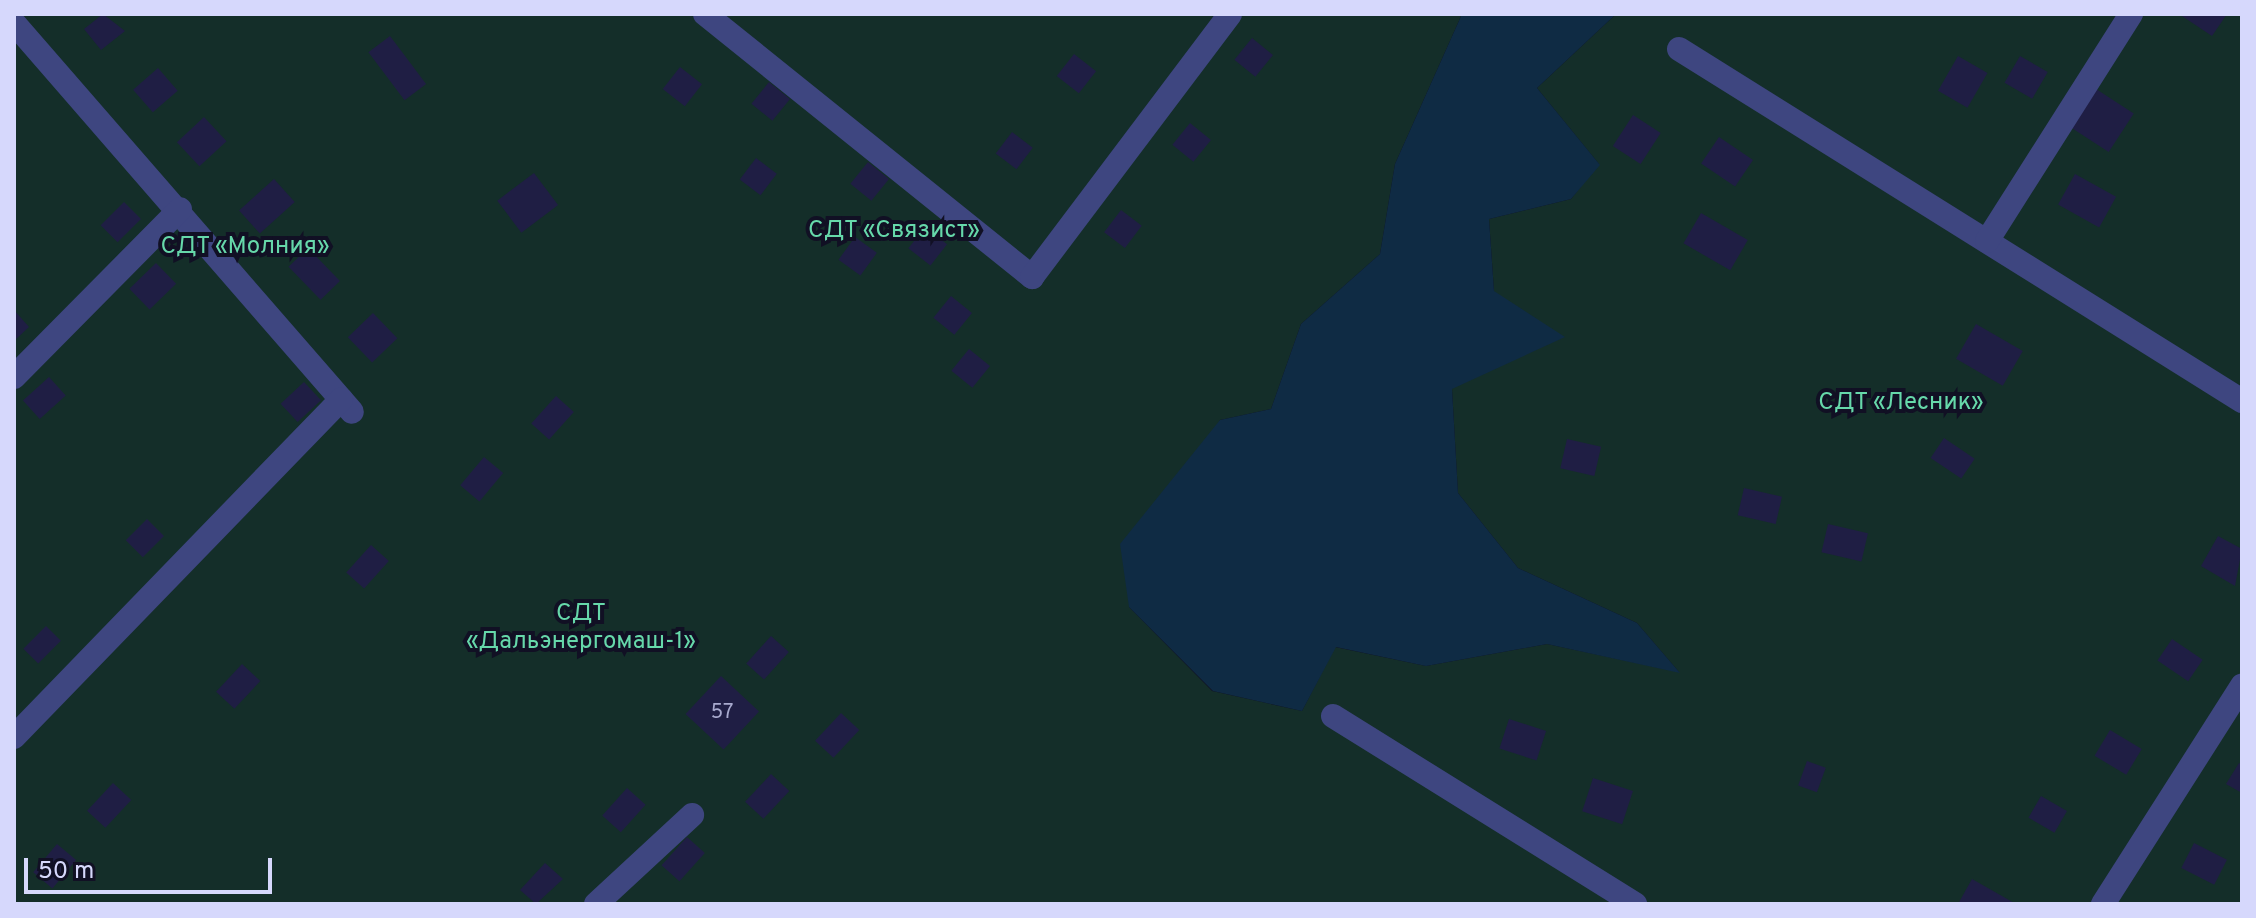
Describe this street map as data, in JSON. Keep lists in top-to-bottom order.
{
  "parks": [
    "СДТ «Связист»",
    "СДТ «Молния»",
    "СДТ «Лесник»",
    "СДТ «Дальэнергомаш-1»"
  ],
  "house_numbers": ["57"],
  "scale_bar": "50 m"
}
